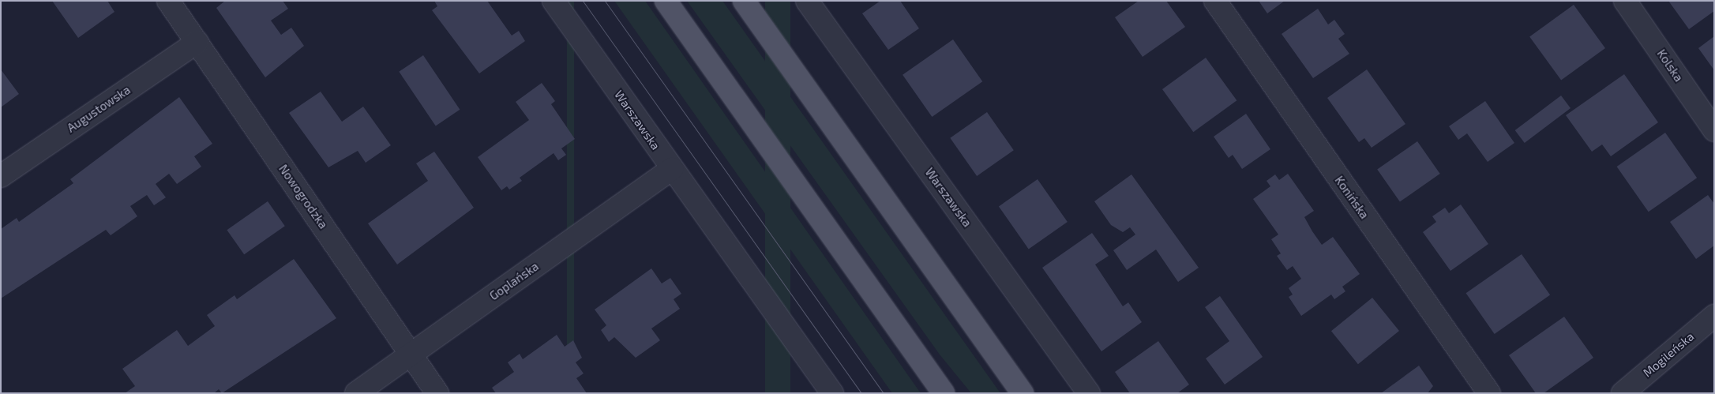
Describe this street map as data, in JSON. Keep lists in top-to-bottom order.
{
  "streets": {
    "street": [
      "Kolska",
      "Augustowska",
      "Warszawska",
      "Nowogrodzka",
      "Konińska",
      "Goplańska",
      "Mogileńska"
    ]
  },
  "crossings": [
    ["Augustowska", "Nowogrodzka"],
    ["Warszawska", "Goplańska"],
    ["Nowogrodzka", "Goplańska"]
  ]
}
